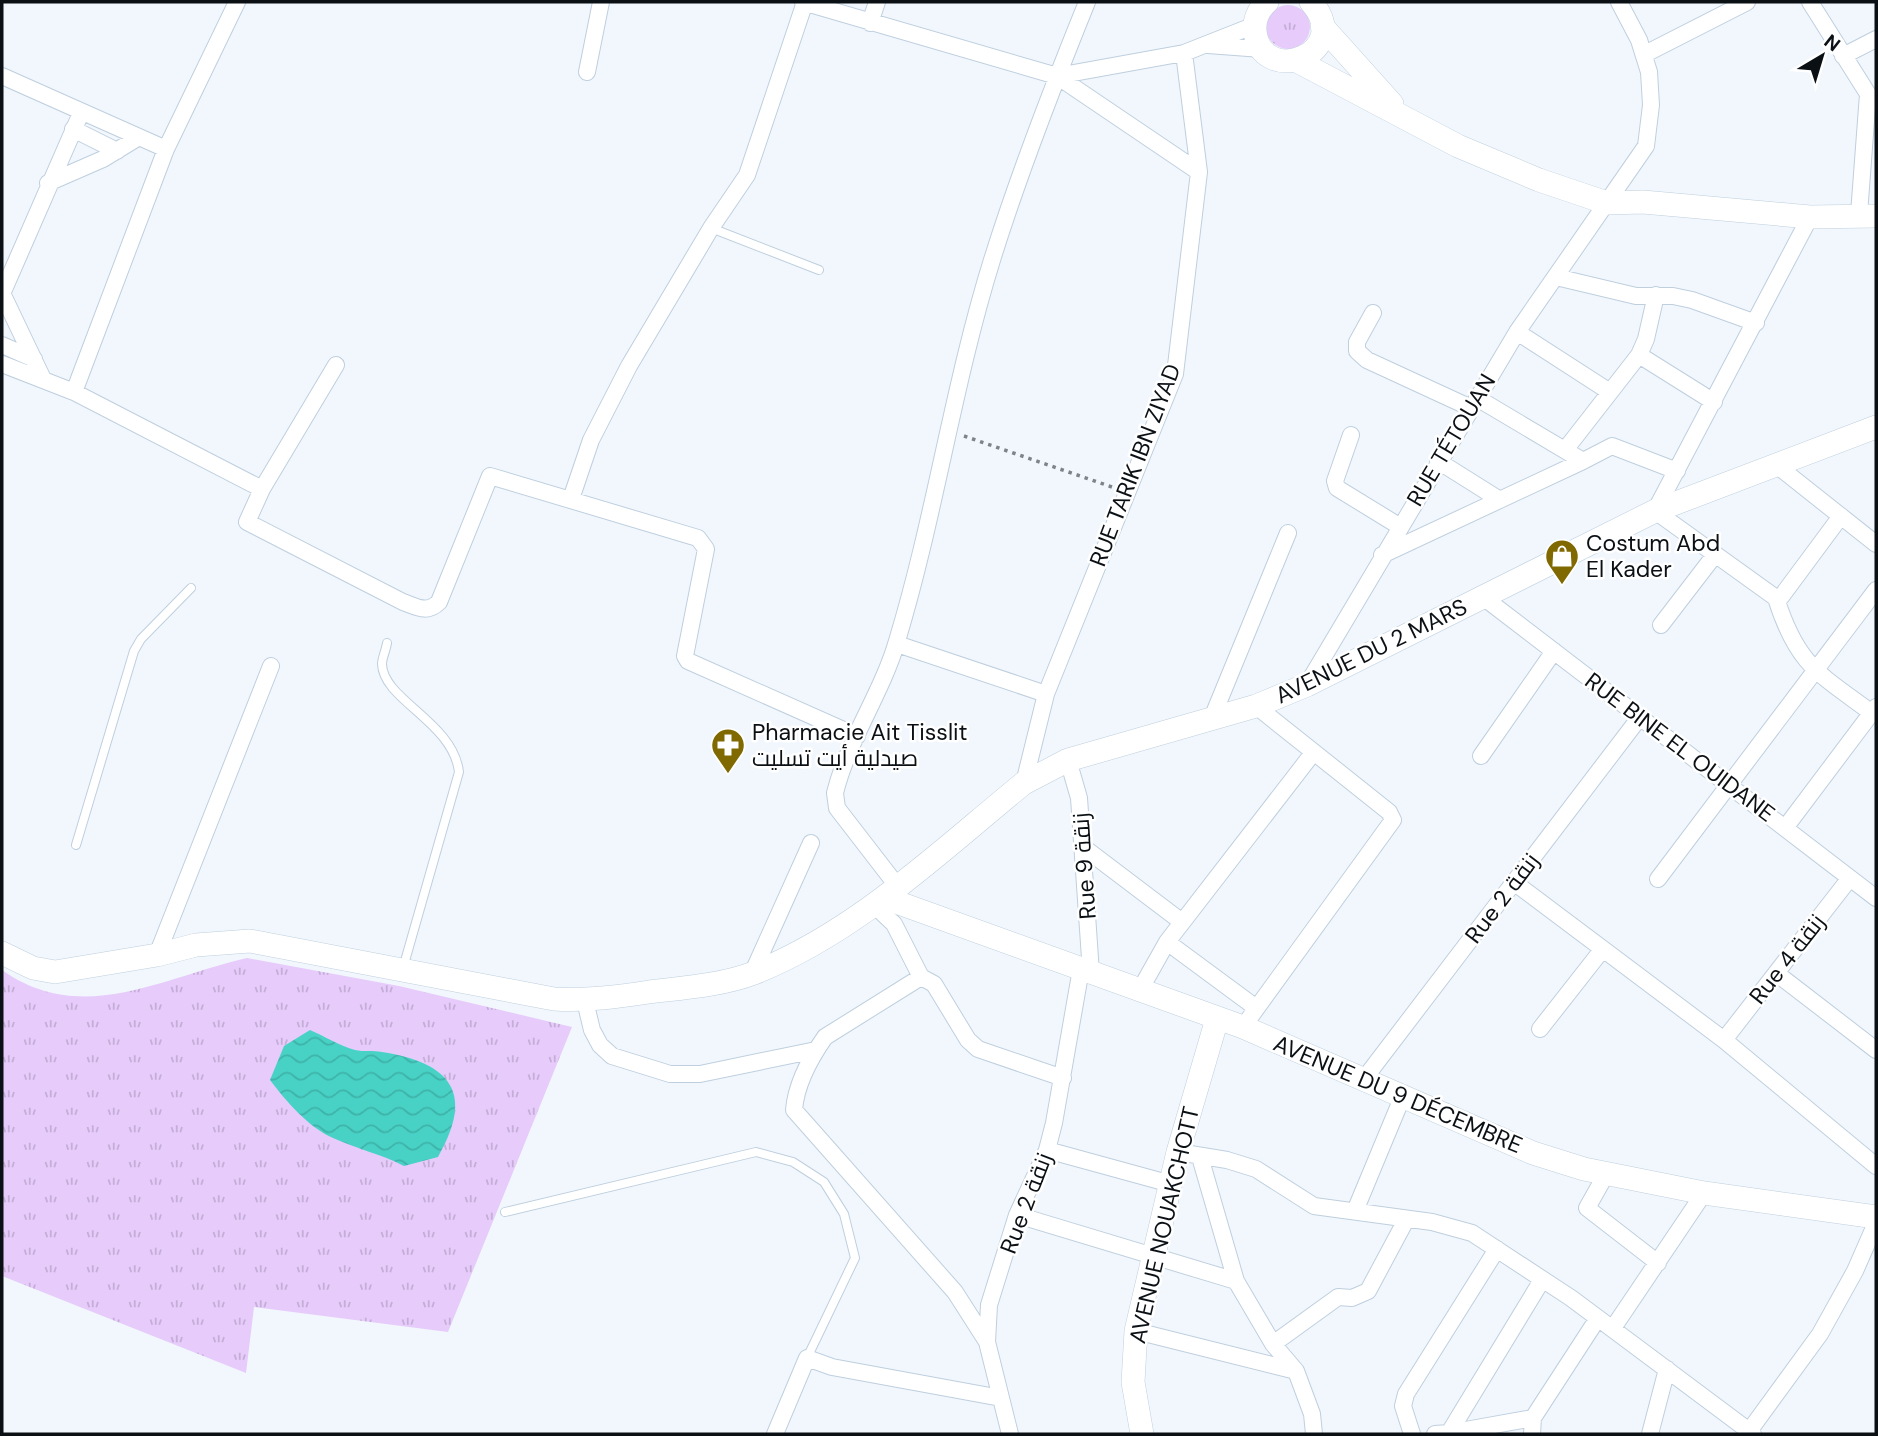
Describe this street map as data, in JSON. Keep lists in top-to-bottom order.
{
  "streets": {
    "street": [
      "RUE TÉTOUAN",
      "RUE TARIK IBN ZIYAD",
      "AVENUE DU 2 MARS",
      "RUE BINE EL OUIDANE",
      "Rue 9 زنقة",
      "Rue 2 زنقة",
      "Rue 4 زنقة",
      "AVENUE DU 9 DÉCEMBRE",
      "AVENUE NOUAKCHOTT"
    ]
  },
  "crossings": [
    ["RUE TÉTOUAN", "AVENUE DU 2 MARS"],
    ["RUE TARIK IBN ZIYAD", "AVENUE DU 2 MARS"],
    ["AVENUE DU 2 MARS", "RUE BINE EL OUIDANE"],
    ["AVENUE DU 2 MARS", "Rue 9 زنقة"],
    ["AVENUE DU 2 MARS", "AVENUE DU 9 DÉCEMBRE"],
    ["RUE BINE EL OUIDANE", "Rue 2 زنقة"],
    ["RUE BINE EL OUIDANE", "Rue 4 زنقة"],
    ["Rue 9 زنقة", "Rue 2 زنقة"],
    ["Rue 9 زنقة", "AVENUE DU 9 DÉCEMBRE"],
    ["Rue 2 زنقة", "AVENUE DU 9 DÉCEMBRE"],
    ["AVENUE DU 9 DÉCEMBRE", "AVENUE NOUAKCHOTT"]
  ],
  "places": {
    "shop": ["Costum Abd El Kader"],
    "pharmacy": ["Pharmacie Ait Tisslit صيدلية أيت تسليت"]
  },
  "north": "top right"
}
